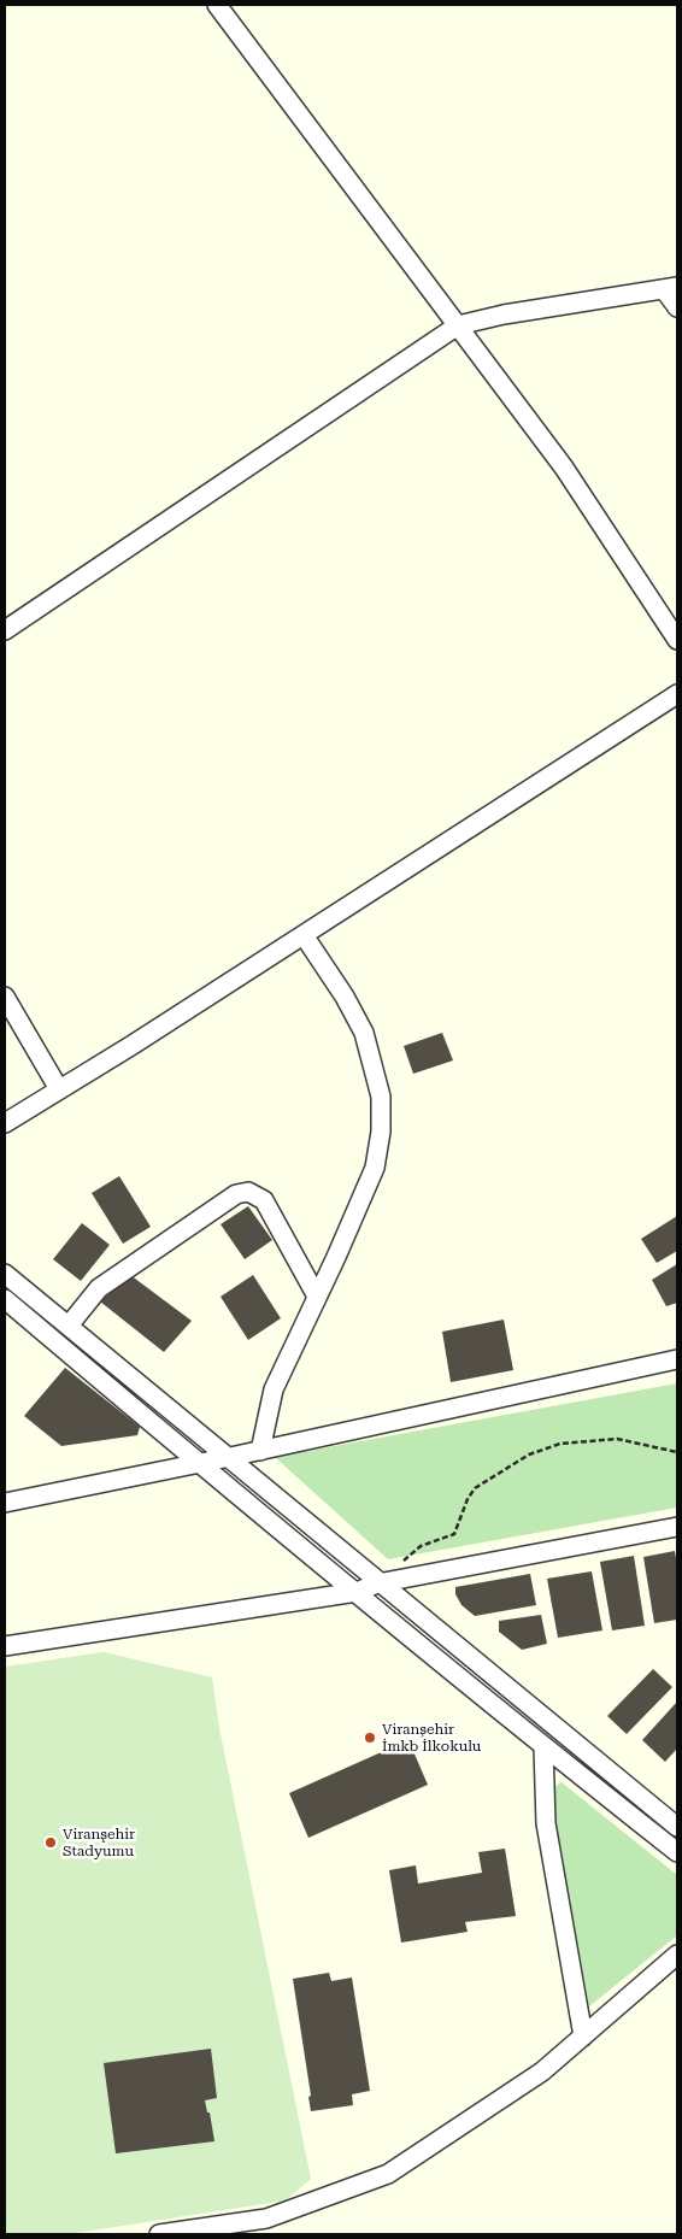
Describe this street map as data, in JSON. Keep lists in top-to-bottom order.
{
  "places": ["Viranşehir İmkb İlkokulu", "Viranşehir Stadyumu"]
}
